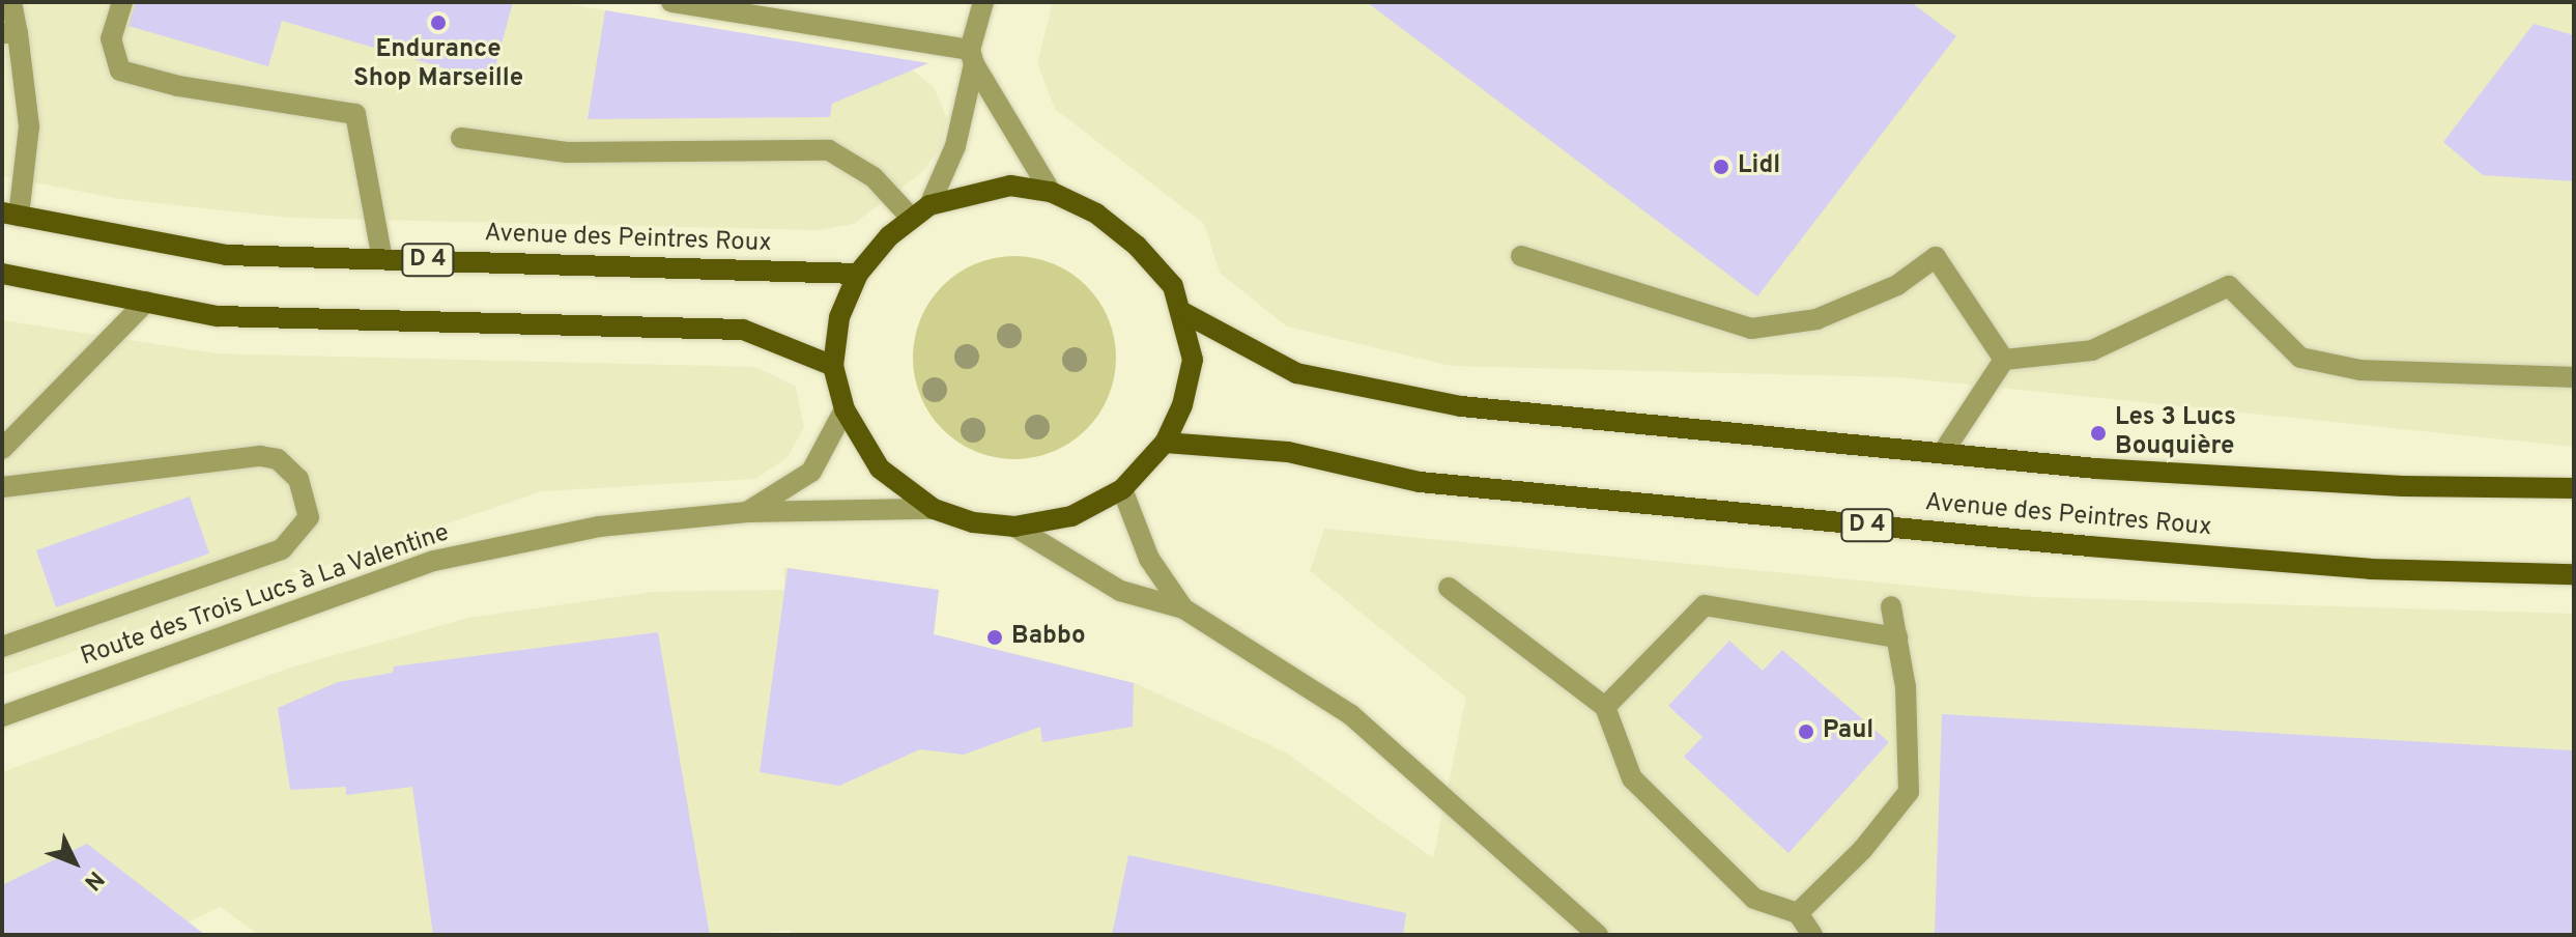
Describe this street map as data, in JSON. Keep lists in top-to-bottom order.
{
  "streets": {
    "main road": ["Avenue des Peintres Roux", "D 4"],
    "street": ["Route des Trois Lucs à La Valentine"]
  },
  "places": [
    "Endurance Shop Marseille",
    "Lidl",
    "Les 3 Lucs Bouquière",
    "Babbo",
    "Paul"
  ],
  "north": "bottom right"
}
